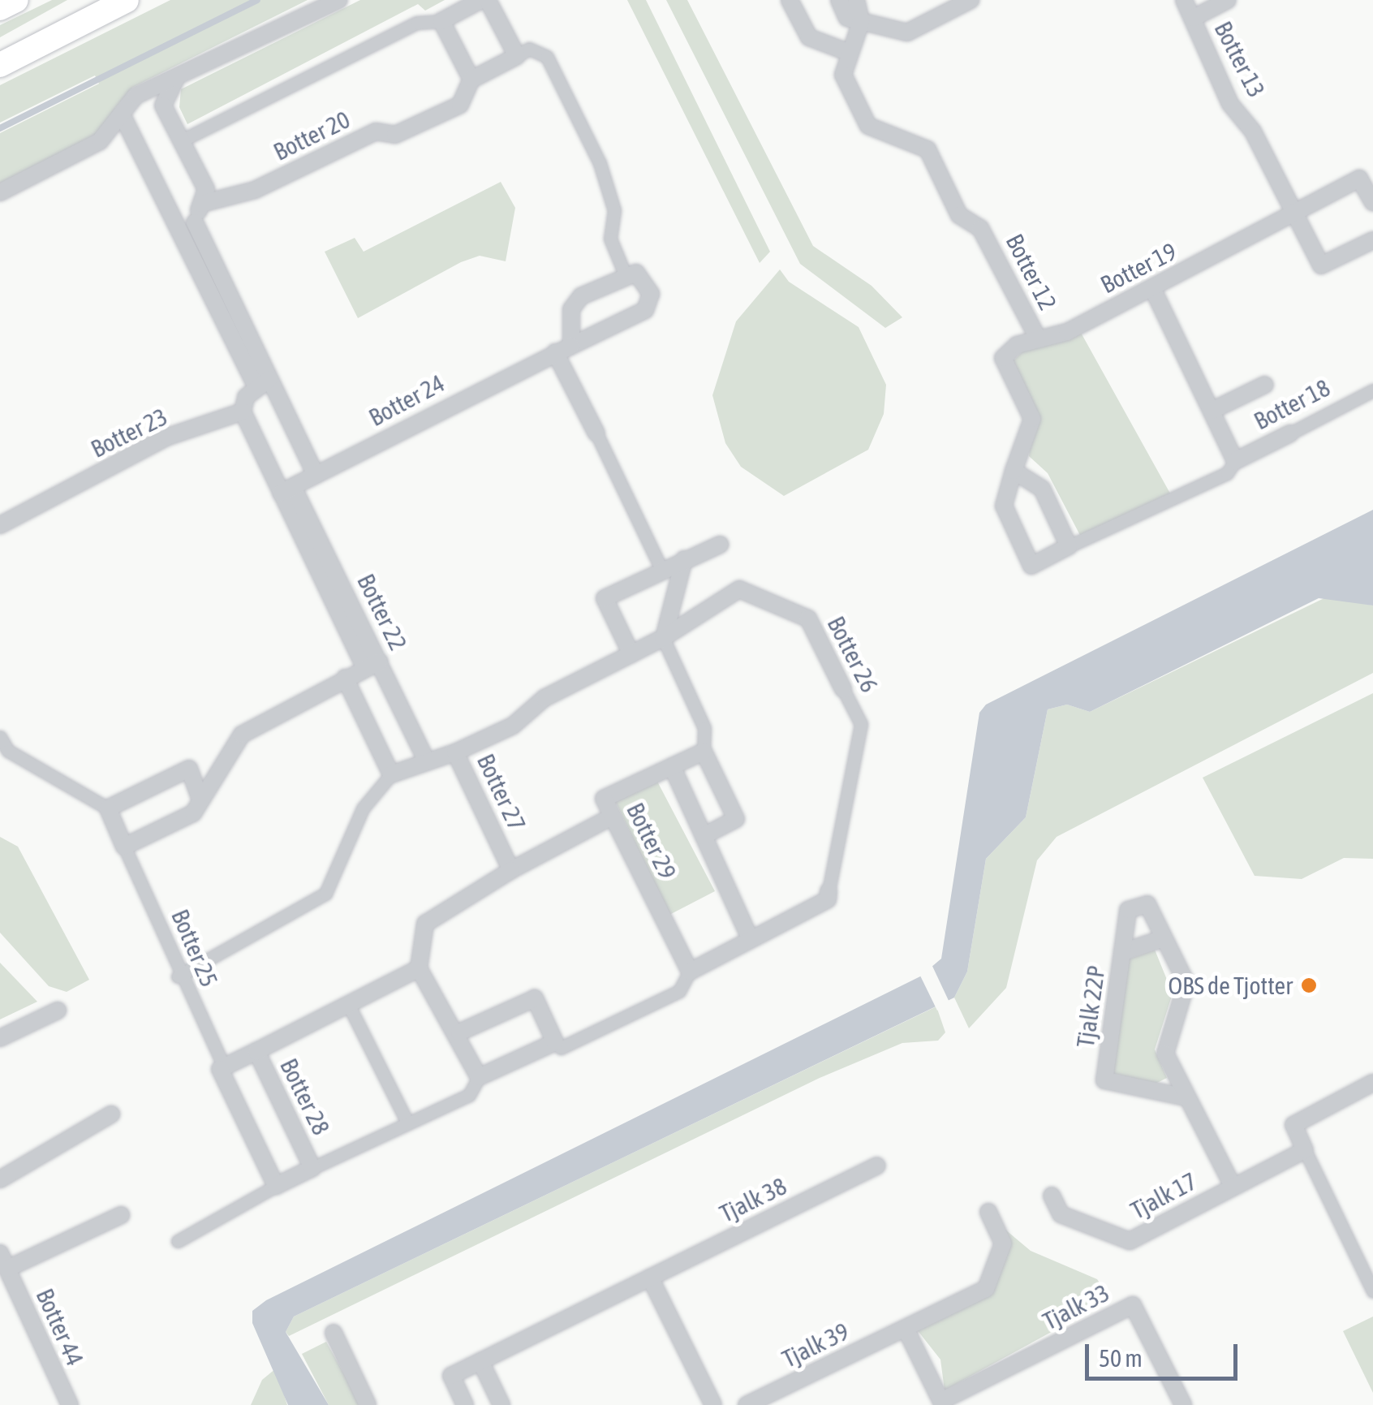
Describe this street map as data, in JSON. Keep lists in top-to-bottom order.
{
  "streets": {
    "street": [
      "Botter 13",
      "Botter 20",
      "Botter 19",
      "Botter 12",
      "Botter 24",
      "Botter 18",
      "Botter 23",
      "Botter 22",
      "Botter 26",
      "Botter 27",
      "Botter 29",
      "Botter 25",
      "Tjalk 22P",
      "Botter 28",
      "Tjalk 17",
      "Tjalk 38",
      "Tjalk 33",
      "Botter 44",
      "Tjalk 39"
    ]
  },
  "crossings": [
    ["Botter 13", "Botter 19"],
    ["Botter 20", "Botter 24"],
    ["Botter 19", "Botter 12"],
    ["Botter 19", "Botter 18"],
    ["Botter 24", "Botter 22"],
    ["Botter 23", "Botter 22"],
    ["Botter 22", "Botter 27"],
    ["Botter 26", "Botter 27"],
    ["Botter 26", "Botter 29"],
    ["Botter 27", "Botter 29"],
    ["Botter 27", "Botter 25"],
    ["Botter 29", "Botter 28"],
    ["Tjalk 22P", "Tjalk 17"]
  ],
  "places": ["OBS de Tjotter"],
  "scale_bar": "50 m"
}
